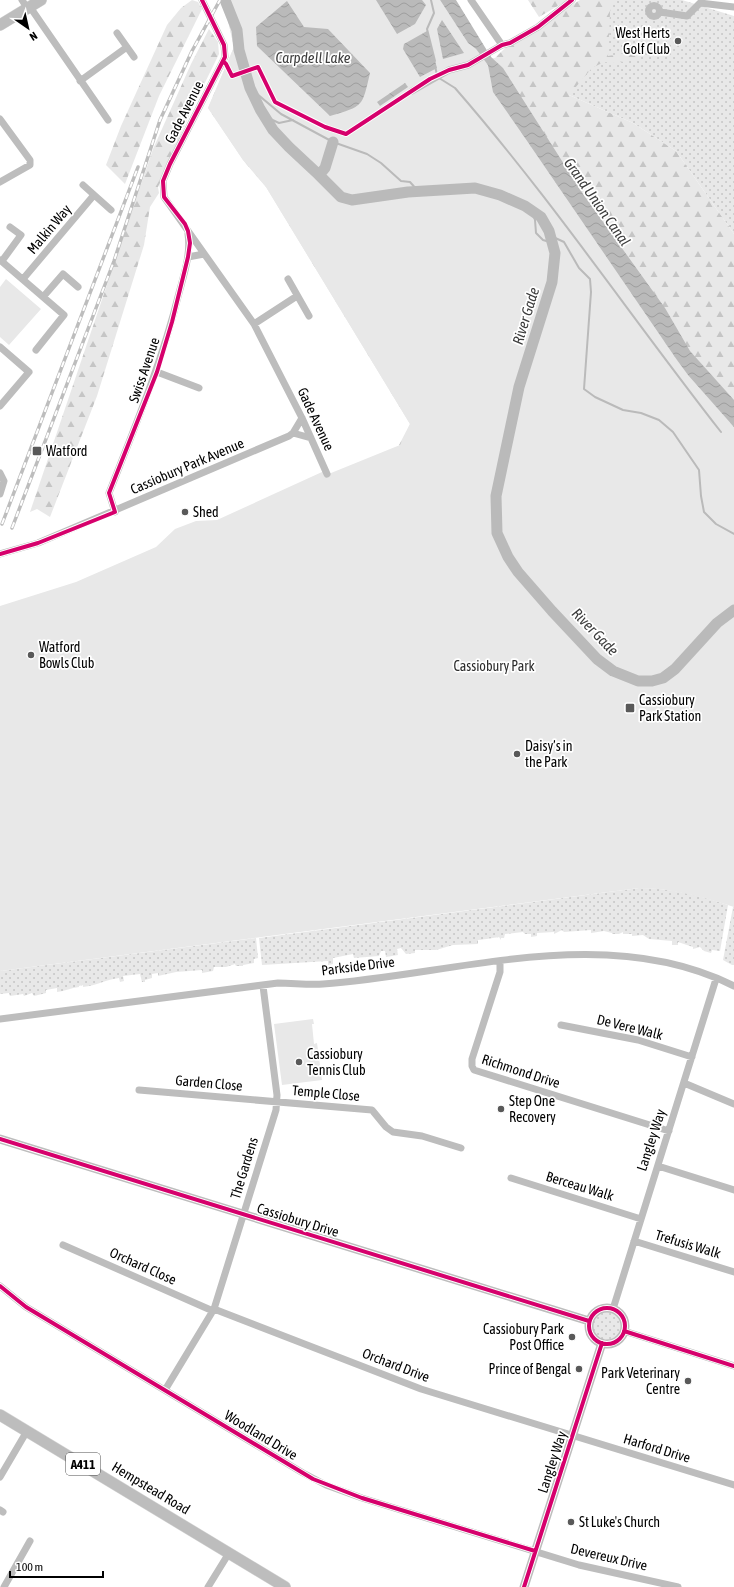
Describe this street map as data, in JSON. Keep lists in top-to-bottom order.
{
  "streets": {
    "main road": ["A411", "Hempstead Road"],
    "street": [
      "Gade Avenue",
      "Malkin Way",
      "Swiss Avenue",
      "Cassiobury Park Avenue",
      "Parkside Drive",
      "De Vere Walk",
      "Richmond Drive",
      "Garden Close",
      "Temple Close",
      "Langley Way",
      "The Gardens",
      "Berceau Walk",
      "Cassiobury Drive",
      "Trefusis Walk",
      "Orchard Close",
      "Orchard Drive",
      "Woodland Drive",
      "Harford Drive",
      "Devereux Drive"
    ]
  },
  "crossings": [
    ["Gade Avenue", "Swiss Avenue"],
    ["Swiss Avenue", "Cassiobury Park Avenue"],
    ["Parkside Drive", "Richmond Drive"],
    ["Parkside Drive", "Langley Way"],
    ["Parkside Drive", "The Gardens"],
    ["De Vere Walk", "Langley Way"],
    ["Richmond Drive", "Langley Way"],
    ["Garden Close", "Temple Close"],
    ["Garden Close", "The Gardens"],
    ["Temple Close", "The Gardens"],
    ["Langley Way", "Berceau Walk"],
    ["Langley Way", "Cassiobury Drive"],
    ["Langley Way", "Trefusis Walk"],
    ["Langley Way", "Orchard Drive"],
    ["Langley Way", "Woodland Drive"],
    ["Langley Way", "Harford Drive"],
    ["Langley Way", "Devereux Drive"],
    ["The Gardens", "Cassiobury Drive"],
    ["The Gardens", "Orchard Close"],
    ["The Gardens", "Orchard Drive"],
    ["The Gardens", "Woodland Drive"],
    ["Orchard Close", "Orchard Drive"],
    ["Orchard Drive", "Harford Drive"],
    ["Woodland Drive", "Devereux Drive"]
  ],
  "water": ["Carpdell Lake", "Grand Union Canal", "River Gade"],
  "parks": ["Cassiobury Park"],
  "places": {
    "other": [
      "West Herts Golf Club",
      "Shed",
      "Watford Bowls Club",
      "Daisy’s in the Park",
      "Cassiobury Tennis Club",
      "Step One Recovery",
      "Cassiobury Park Post Office",
      "Prince of Bengal",
      "Park Veterinary Centre",
      "St Luke's Church"
    ],
    "transit": ["Watford", "Cassiobury Park Station"]
  },
  "scale_bar": "100 m",
  "north": "bottom right"
}
